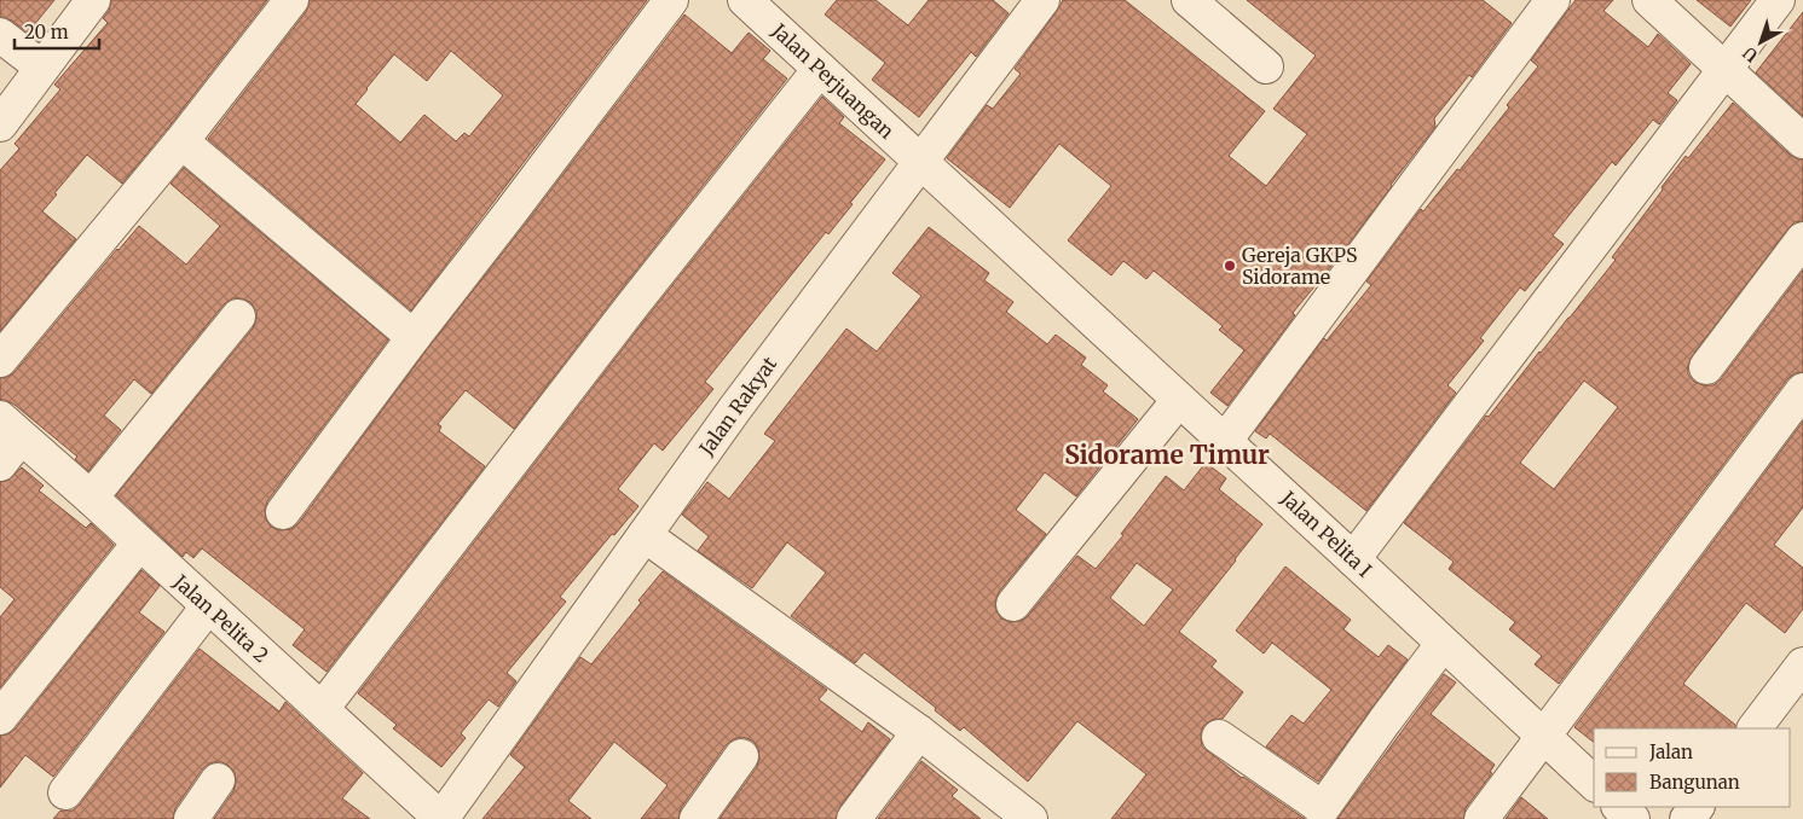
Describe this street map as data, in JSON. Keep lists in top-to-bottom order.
{
  "streets": {
    "street": [
      "Jalan Perjuangan",
      "Jalan Rakyat",
      "Jalan Pelita I",
      "Jalan Pelita 2"
    ]
  },
  "crossings": [
    ["Jalan Perjuangan", "Jalan Rakyat"],
    ["Jalan Perjuangan", "Jalan Pelita I"],
    ["Jalan Rakyat", "Jalan Pelita I"],
    ["Jalan Rakyat", "Jalan Pelita 2"]
  ],
  "districts": ["Sidorame Timur"],
  "places": ["Gereja GKPS Sidorame"],
  "legend": ["Jalan", "Bangunan"],
  "scale_bar": "20 m",
  "north": "bottom left"
}
